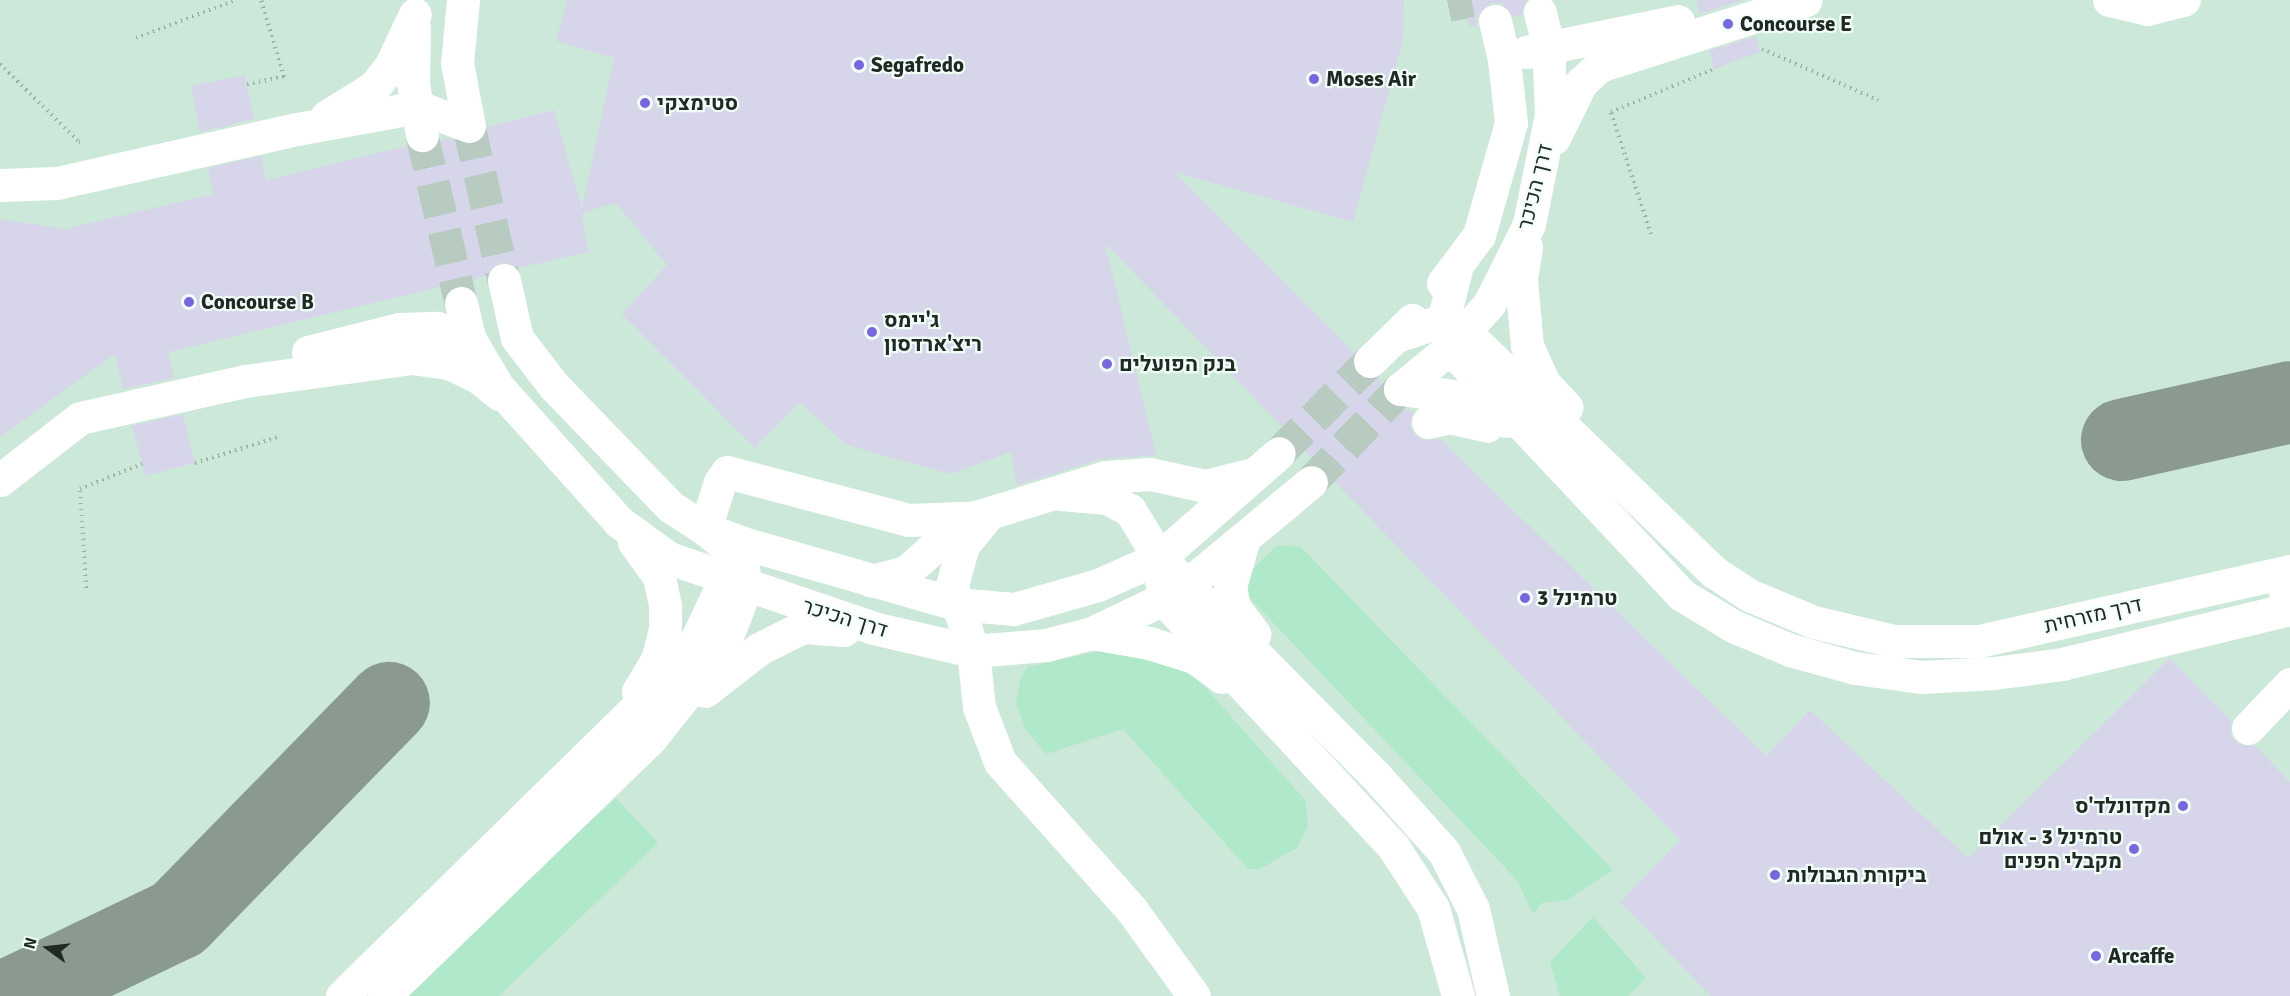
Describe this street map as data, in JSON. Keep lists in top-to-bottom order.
{
  "streets": {
    "lane": ["דרך הכיכר", "דרך מזרחית"]
  },
  "places": [
    "Concourse E",
    "Segafredo",
    "Moses Air",
    "סטימצקי",
    "Concourse B",
    "ג'יימס ריצ'ארדסון",
    "בנק הפועלים",
    "טרמינל 3",
    "מקדונלד'ס",
    "טרמינל 3 - אולם מקבלי הפנים",
    "ביקורת הגבולות",
    "Arcaffe"
  ],
  "north": "left"
}
